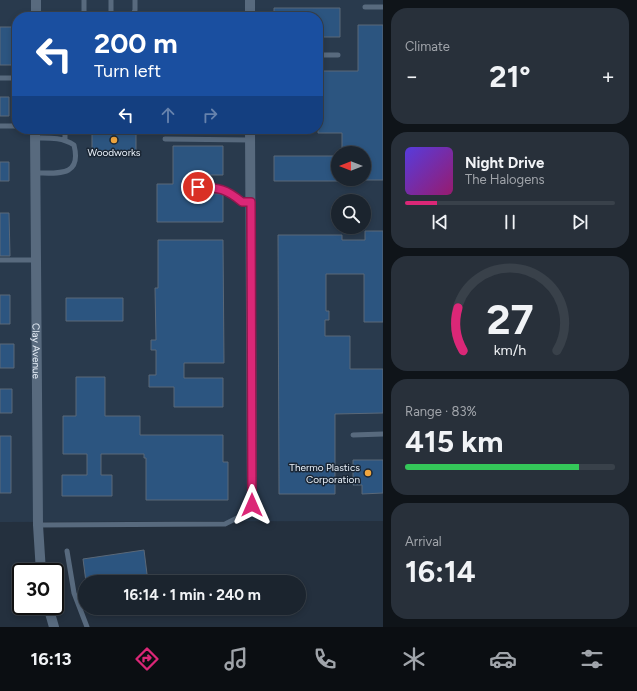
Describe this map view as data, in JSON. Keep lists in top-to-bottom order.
{
  "streets": {
    "street": ["Clay Avenue"]
  },
  "places": ["Woodworks", "Thermo Plastics Corporation"],
  "north": "left",
  "page": {
    "tile": [
      "Climate",
      ["Range · 83%", "415 km"],
      ["Arrival", "16:14"]
    ],
    "turn": ["200 m", "Turn left"],
    "heat": ["−", "21°", "+"],
    "song": ["Night Drive", "The Halogens"],
    "limit": "30",
    "trip": "16:14 · 1 min · 240 m",
    "tabs": "16:13",
    "gauge": ["27", "km/h"]
  }
}
